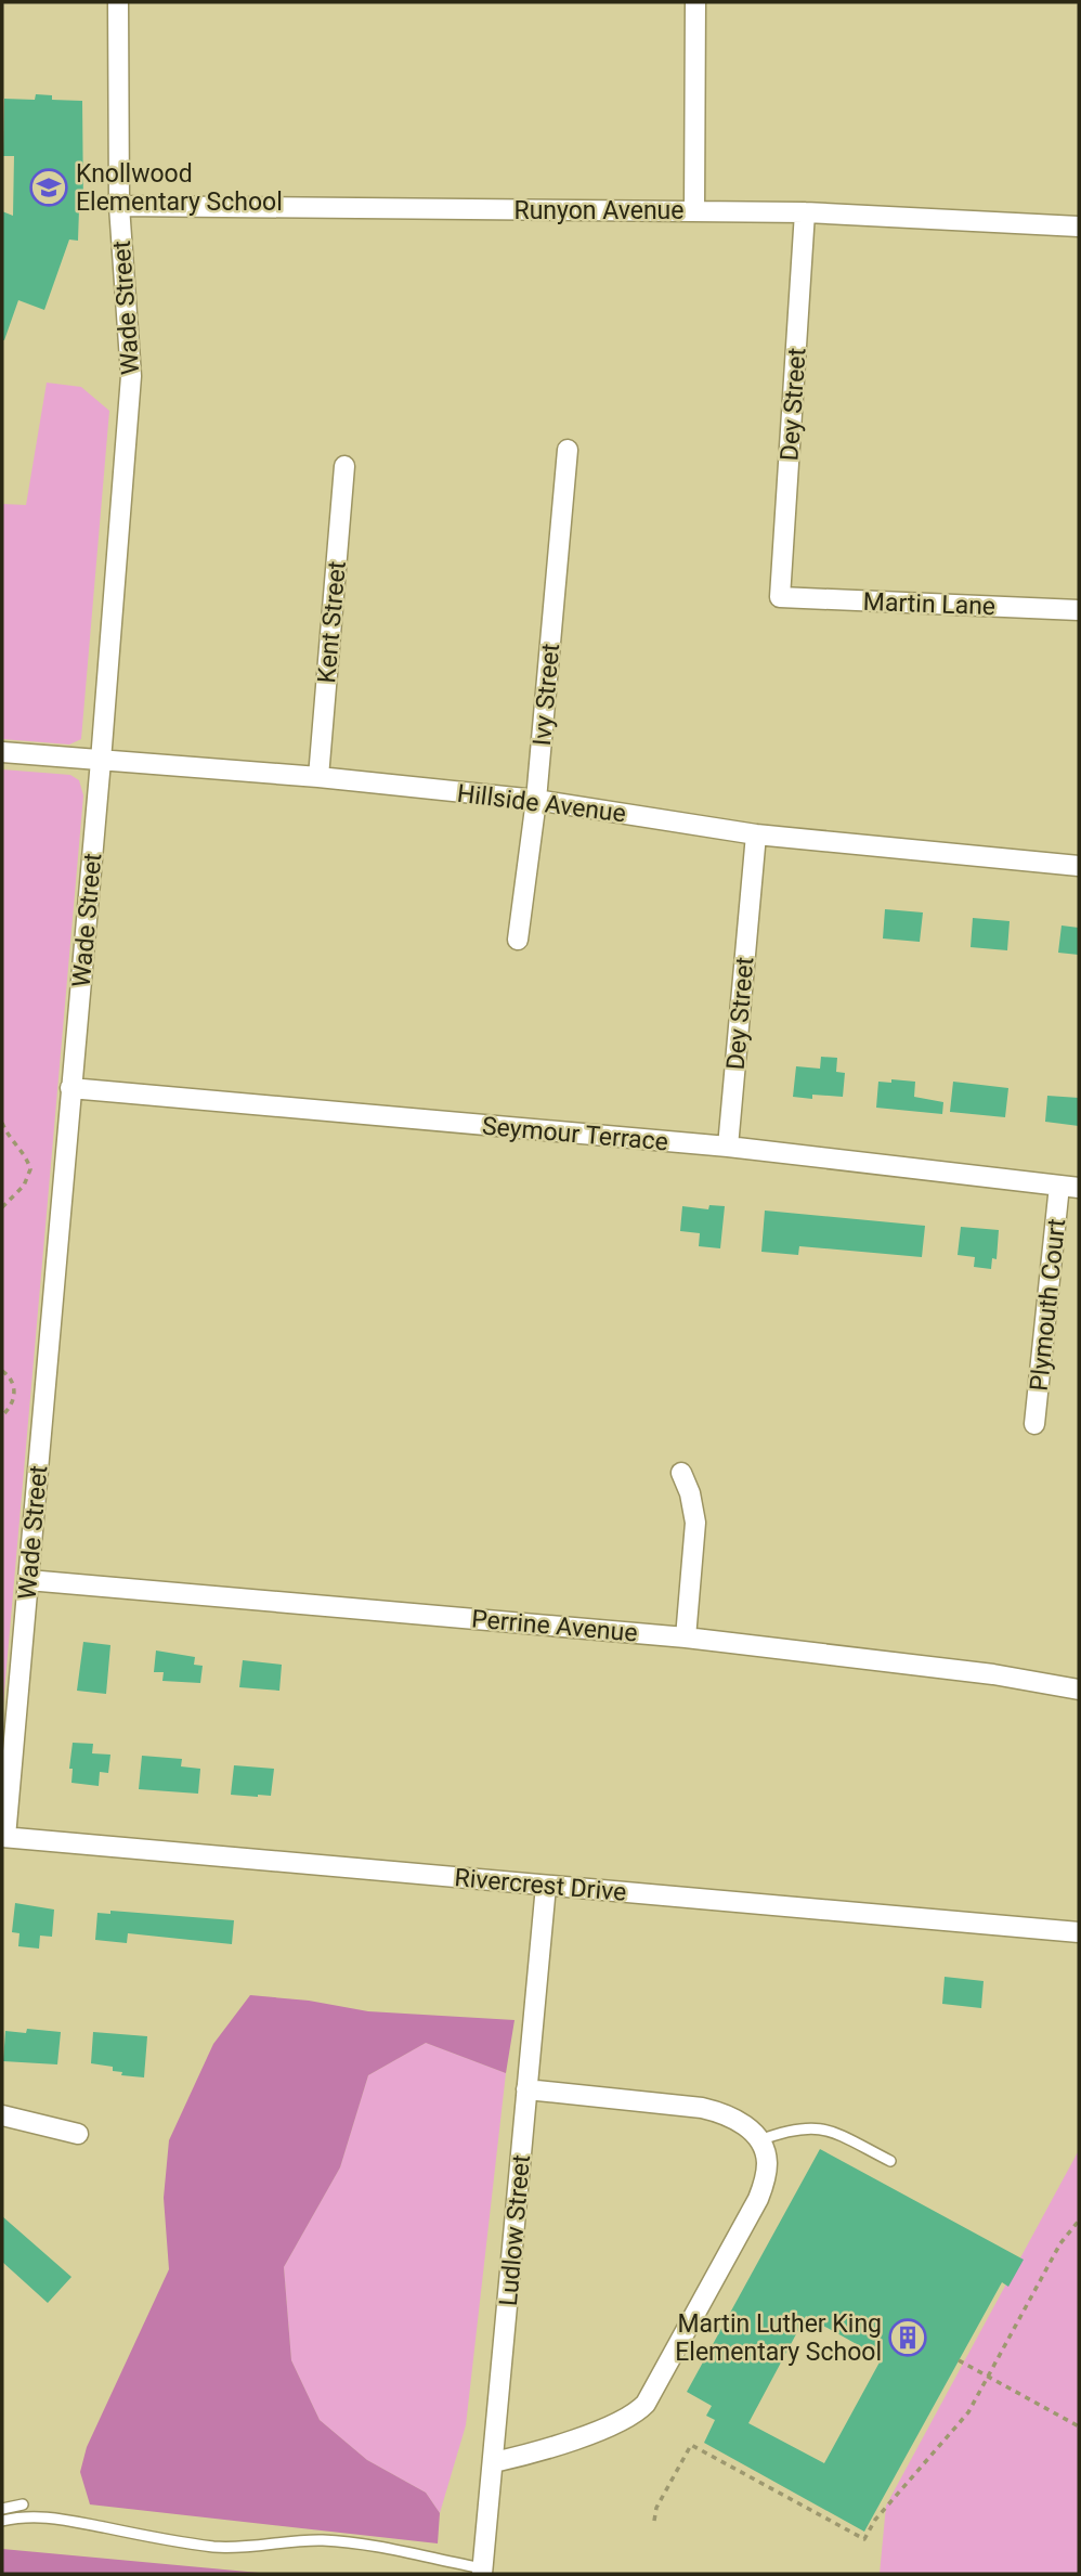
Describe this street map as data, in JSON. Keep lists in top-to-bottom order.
{
  "streets": {
    "street": [
      "Runyon Avenue",
      "Wade Street",
      "Dey Street",
      "Martin Lane",
      "Kent Street",
      "Ivy Street",
      "Hillside Avenue",
      "Seymour Terrace",
      "Plymouth Court",
      "Perrine Avenue",
      "Rivercrest Drive",
      "Ludlow Street"
    ]
  },
  "crossings": [
    ["Runyon Avenue", "Wade Street"],
    ["Runyon Avenue", "Dey Street"],
    ["Wade Street", "Hillside Avenue"],
    ["Wade Street", "Seymour Terrace"],
    ["Wade Street", "Perrine Avenue"],
    ["Wade Street", "Rivercrest Drive"],
    ["Dey Street", "Martin Lane"],
    ["Dey Street", "Hillside Avenue"],
    ["Dey Street", "Seymour Terrace"],
    ["Kent Street", "Hillside Avenue"],
    ["Ivy Street", "Hillside Avenue"],
    ["Seymour Terrace", "Plymouth Court"],
    ["Rivercrest Drive", "Ludlow Street"]
  ],
  "places": {
    "school or university": ["Knollwood Elementary School"],
    "building": ["Martin Luther King Elementary School"]
  }
}
